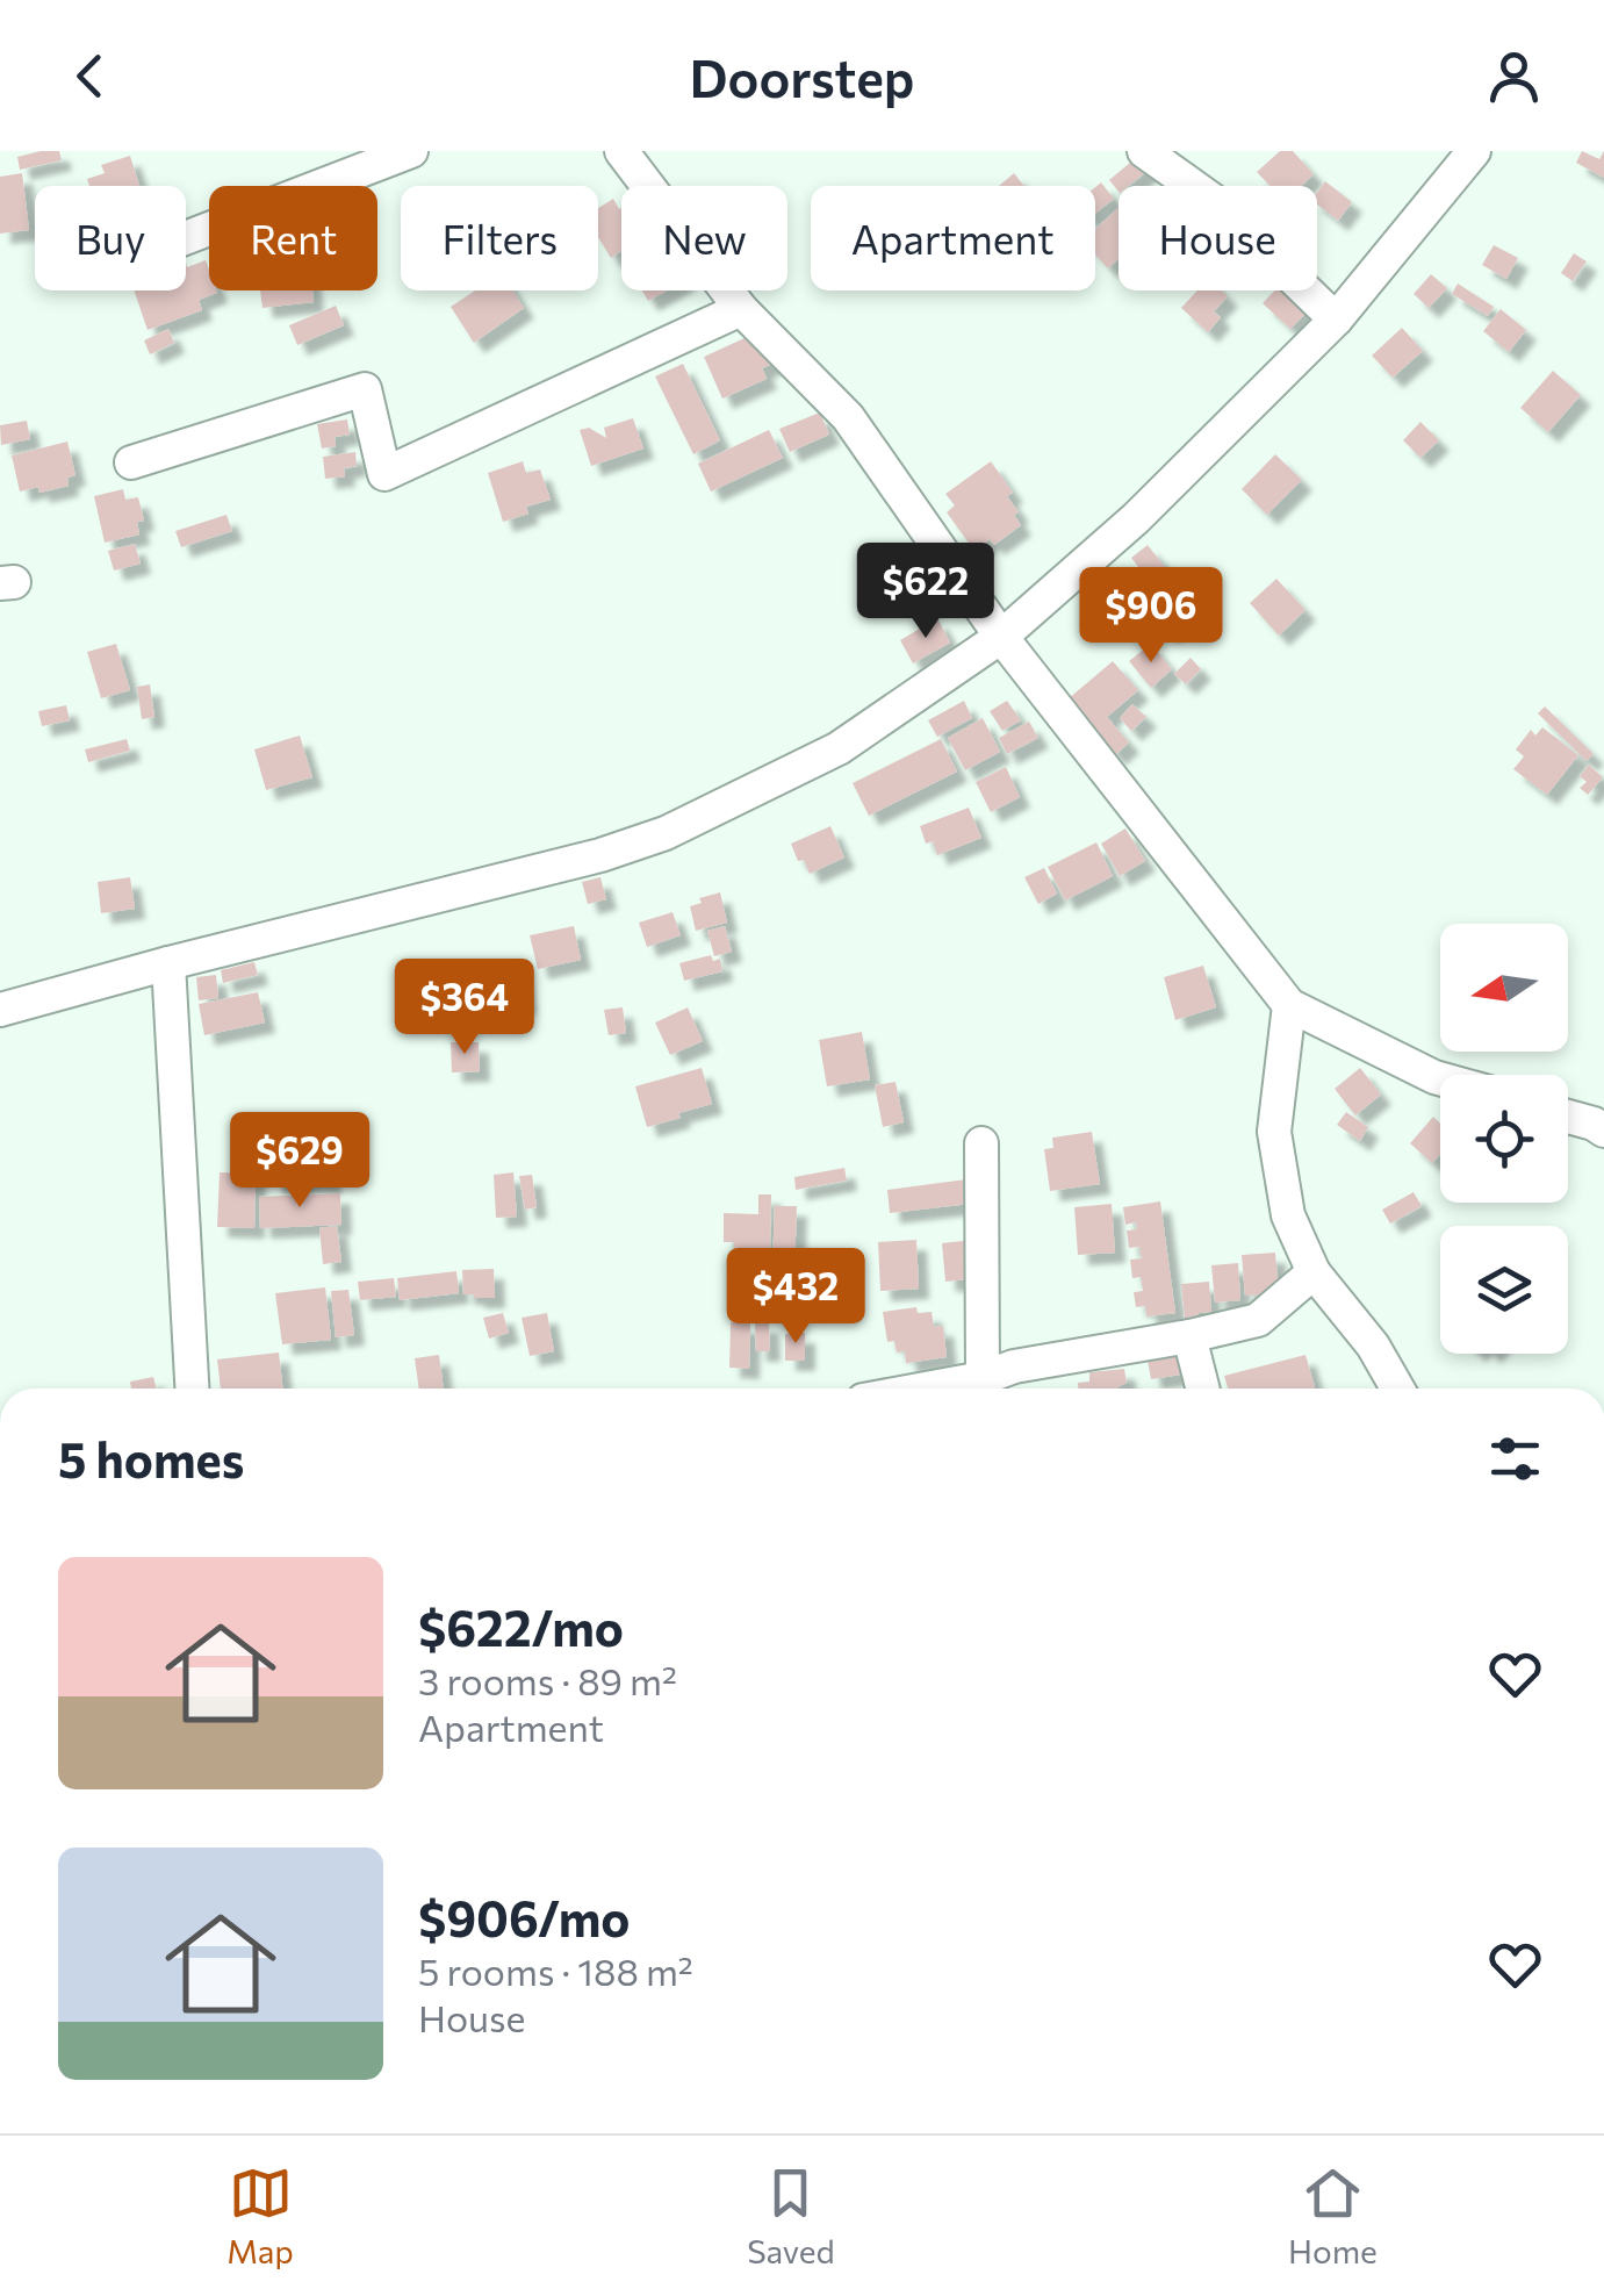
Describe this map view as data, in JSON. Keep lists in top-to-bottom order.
{
  "north": "left",
  "page": {
    "header": "Doorstep",
    "chip": [
      "Buy",
      "Rent",
      "Filters",
      "New",
      "Apartment",
      "House"
    ],
    "price": [
      "$622",
      "$906",
      "$364",
      "$629",
      "$432"
    ],
    "heading": "5 homes",
    "list": [
      {
        "name": "$622/mo",
        "note": "3 rooms · 89 m² · Apartment"
      },
      {
        "name": "$906/mo",
        "note": "5 rooms · 188 m² · House"
      }
    ],
    "tabs": ["Map", "Saved", "Home"]
  }
}
